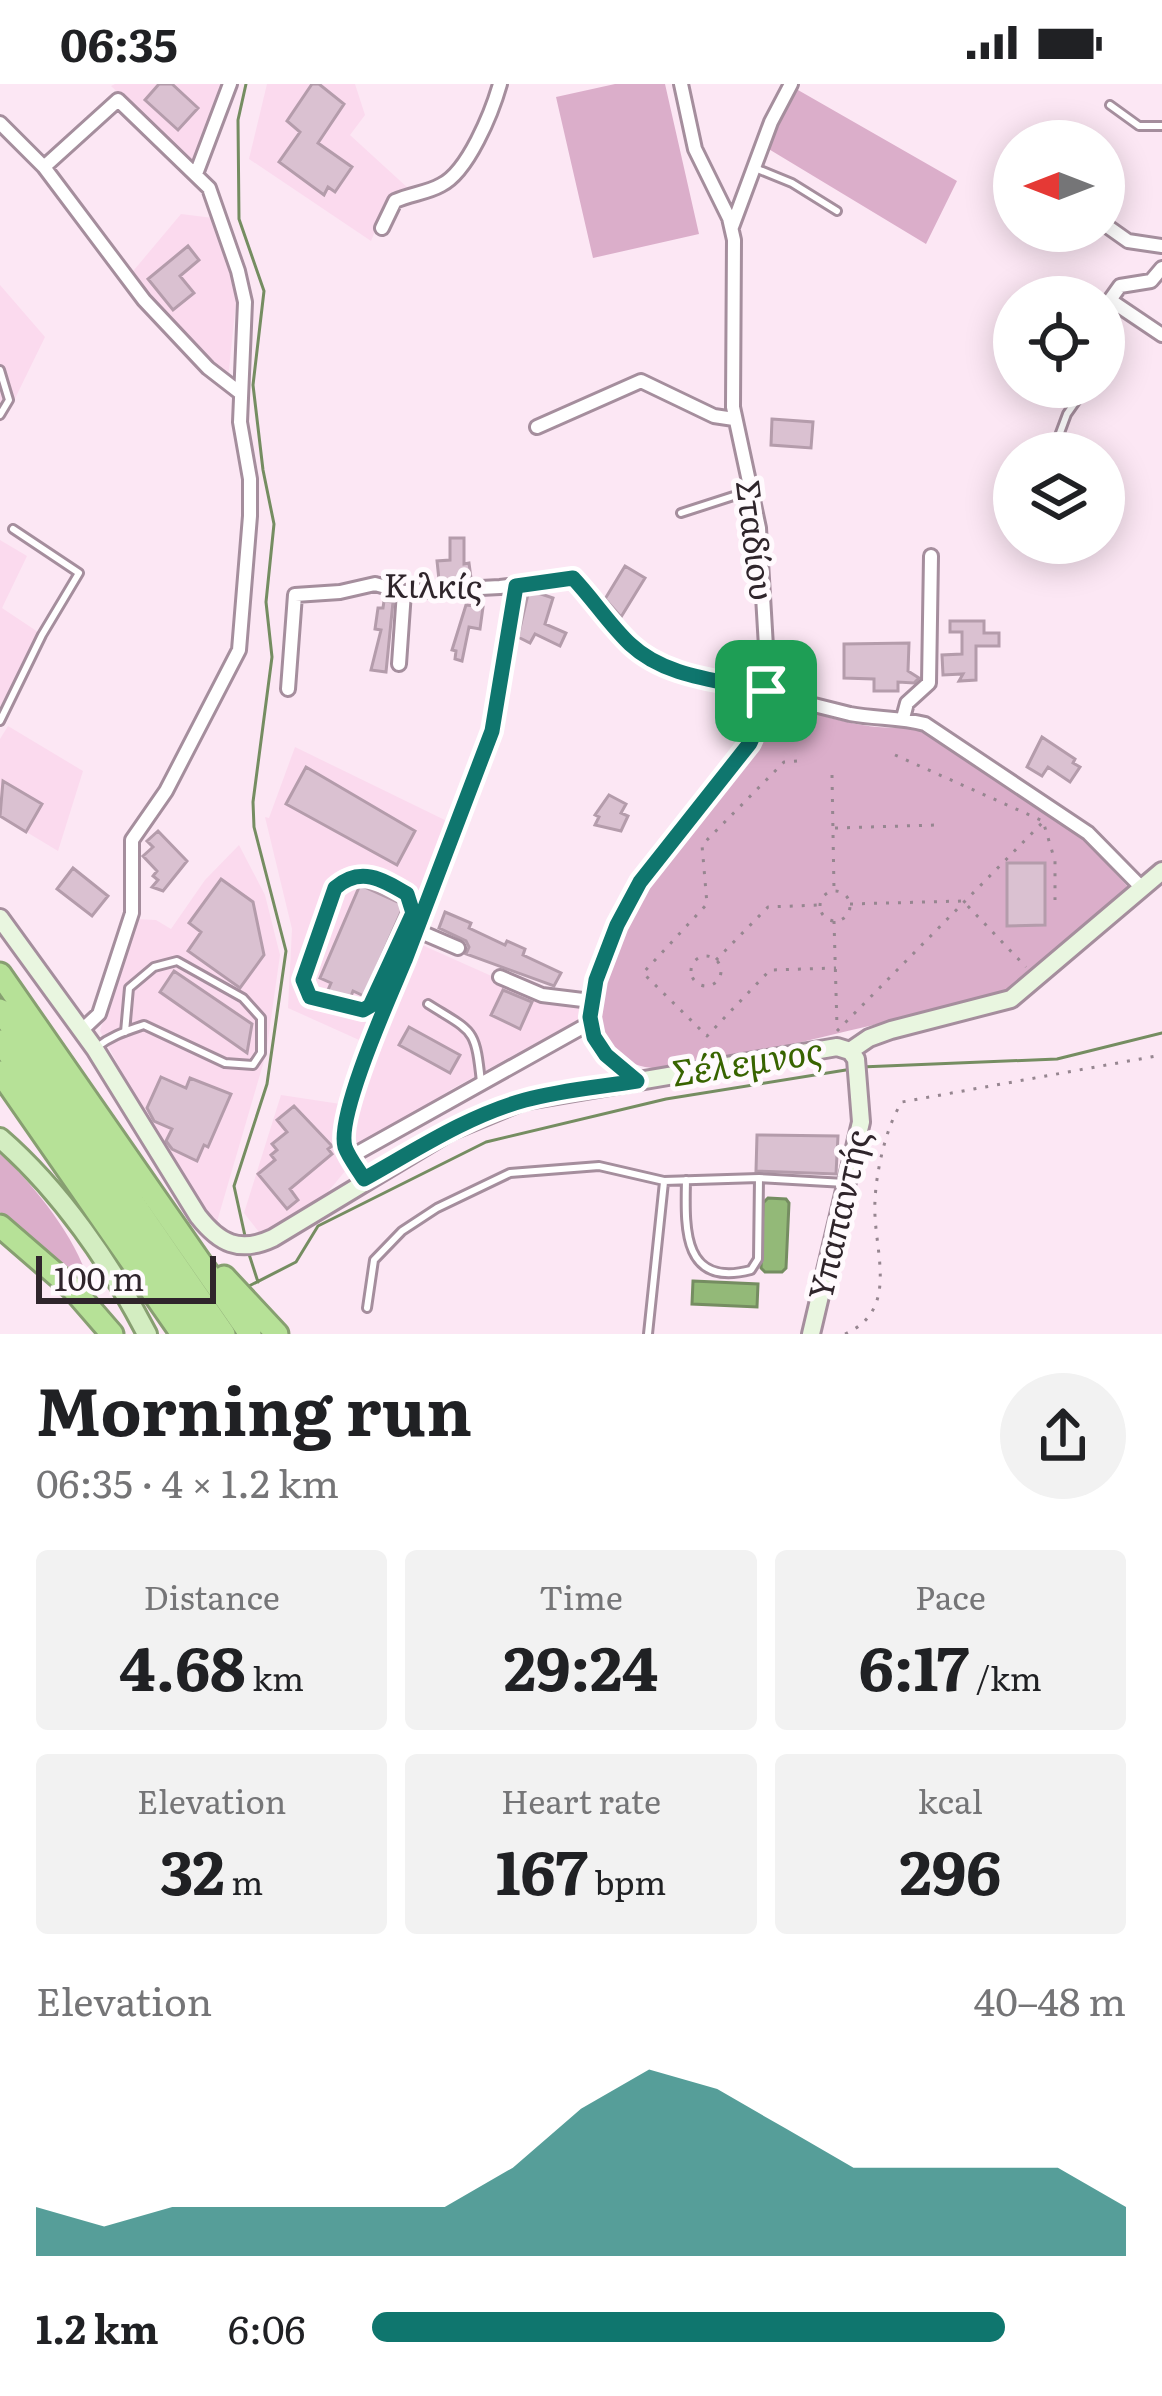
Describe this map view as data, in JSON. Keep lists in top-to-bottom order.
{
  "streets": {
    "street": ["Σταδίου", "Κιλκίς", "Υπαπαντής"]
  },
  "crossings": [
    ["Σταδίου", "Κιλκίς"]
  ],
  "water": ["Σέλεμνος"],
  "scale_bar": "100 m",
  "north": "left",
  "page": {
    "status": "06:35",
    "scale": "100 m",
    "heading": ["Morning run", "06:35 · 4 × 1.2 km"],
    "stats": [
      ["Distance", "4.68 km"],
      ["Time", "29:24"],
      ["Pace", "6:17 /km"],
      ["Elevation", "32 m"],
      ["Heart rate", "167 bpm"],
      ["kcal", "296"]
    ],
    "chart": ["Elevation", "40–48 m"],
    "list": [
      {
        "name": "1.2 km",
        "note": "6:06"
      }
    ]
  }
}
